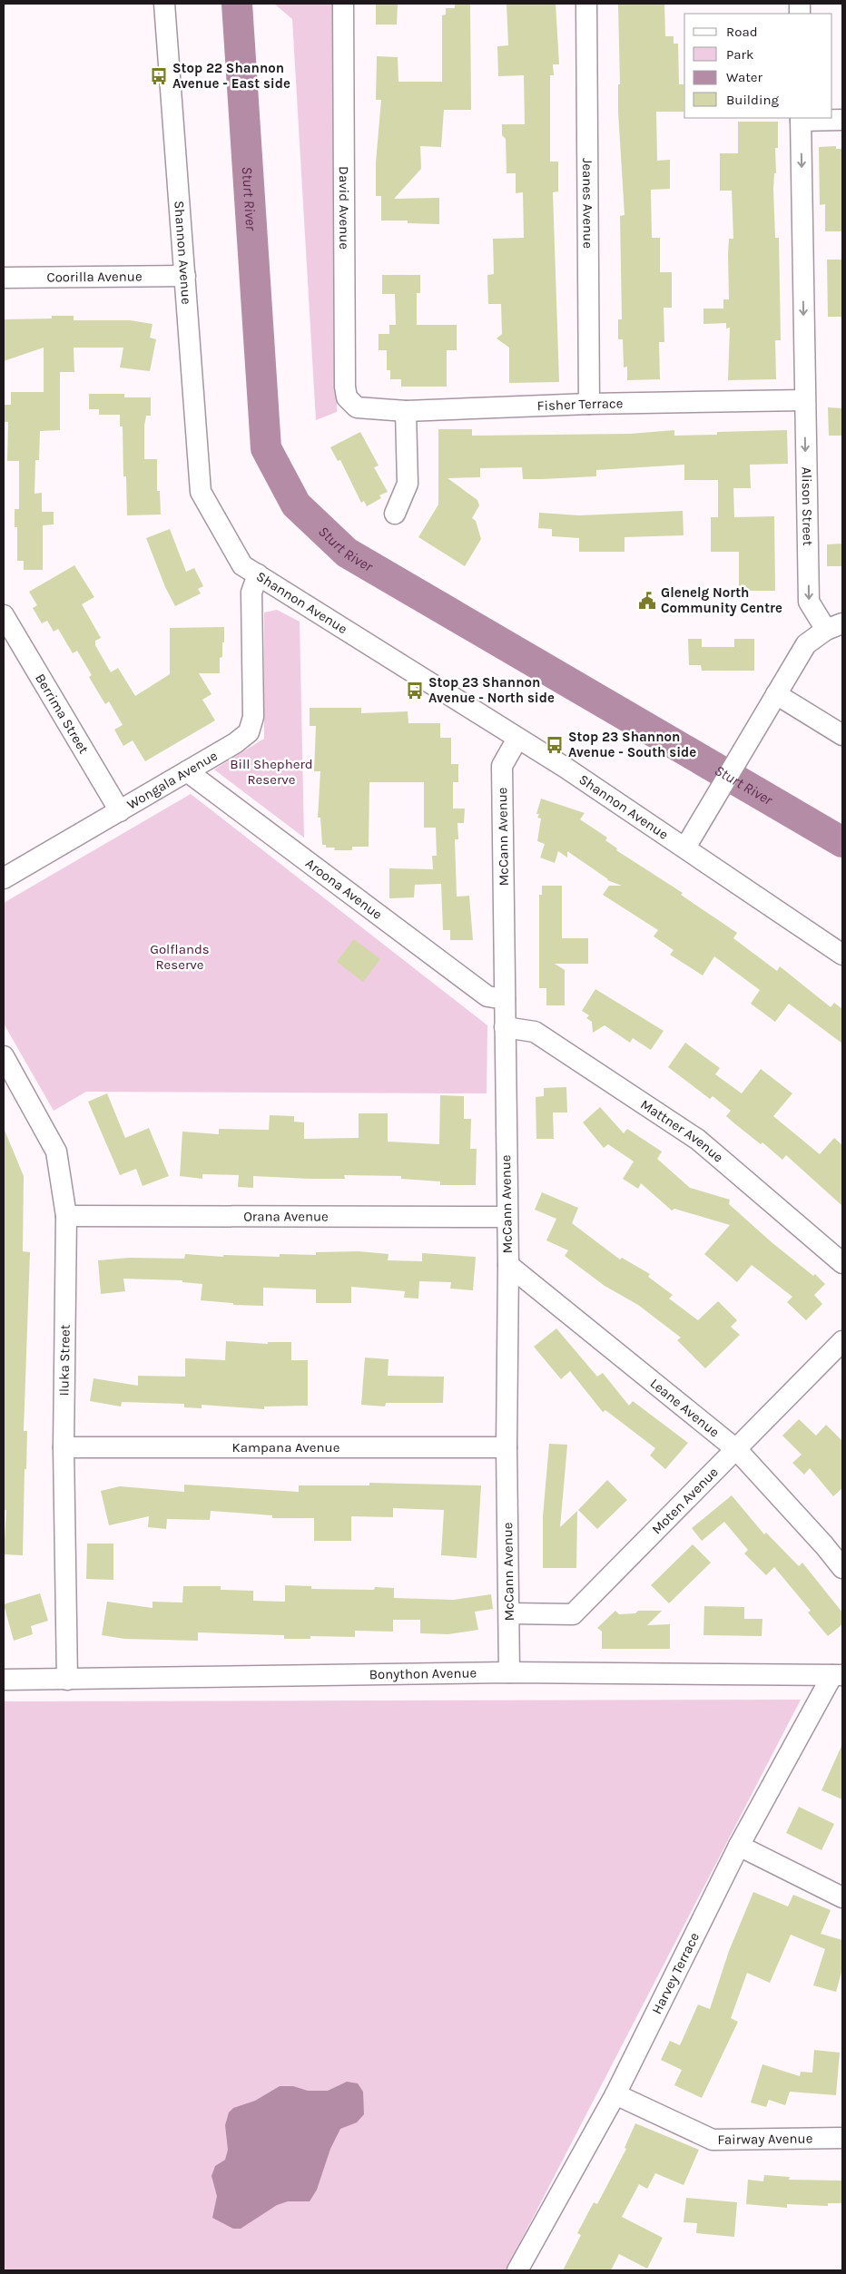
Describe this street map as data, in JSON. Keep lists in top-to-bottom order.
{
  "streets": {
    "street": [
      "Jeanes Avenue",
      "David Avenue",
      "Shannon Avenue",
      "Coorilla Avenue",
      "Fisher Terrace",
      "Alison Street",
      "Berrima Street",
      "Wongala Avenue",
      "McCann Avenue",
      "Aroona Avenue",
      "Mattner Avenue",
      "Orana Avenue",
      "Iluka Street",
      "Leane Avenue",
      "Kampana Avenue",
      "Moten Avenue",
      "Bonython Avenue",
      "Harvey Terrace",
      "Fairway Avenue"
    ]
  },
  "crossings": [
    ["Jeanes Avenue", "Fisher Terrace"],
    ["David Avenue", "Fisher Terrace"],
    ["Shannon Avenue", "Coorilla Avenue"],
    ["Shannon Avenue", "Alison Street"],
    ["Shannon Avenue", "Wongala Avenue"],
    ["Shannon Avenue", "McCann Avenue"],
    ["Fisher Terrace", "Alison Street"],
    ["Berrima Street", "Wongala Avenue"],
    ["Wongala Avenue", "Aroona Avenue"],
    ["McCann Avenue", "Aroona Avenue"],
    ["McCann Avenue", "Mattner Avenue"],
    ["McCann Avenue", "Orana Avenue"],
    ["McCann Avenue", "Leane Avenue"],
    ["McCann Avenue", "Kampana Avenue"],
    ["McCann Avenue", "Moten Avenue"],
    ["McCann Avenue", "Bonython Avenue"],
    ["Orana Avenue", "Iluka Street"],
    ["Iluka Street", "Kampana Avenue"],
    ["Iluka Street", "Bonython Avenue"],
    ["Leane Avenue", "Moten Avenue"],
    ["Bonython Avenue", "Harvey Terrace"],
    ["Harvey Terrace", "Fairway Avenue"]
  ],
  "one_way": ["Alison Street"],
  "water": ["Sturt River"],
  "parks": ["Bill Shepherd Reserve", "Golflands Reserve"],
  "places": {
    "bus stop": ["Stop 22 Shannon Avenue - East side", "Stop 23 Shannon Avenue - North side", "Stop 23 Shannon Avenue - South side"],
    "public building": ["Glenelg North Community Centre"]
  },
  "legend": [
    "Road",
    "Park",
    "Water",
    "Building"
  ]
}
